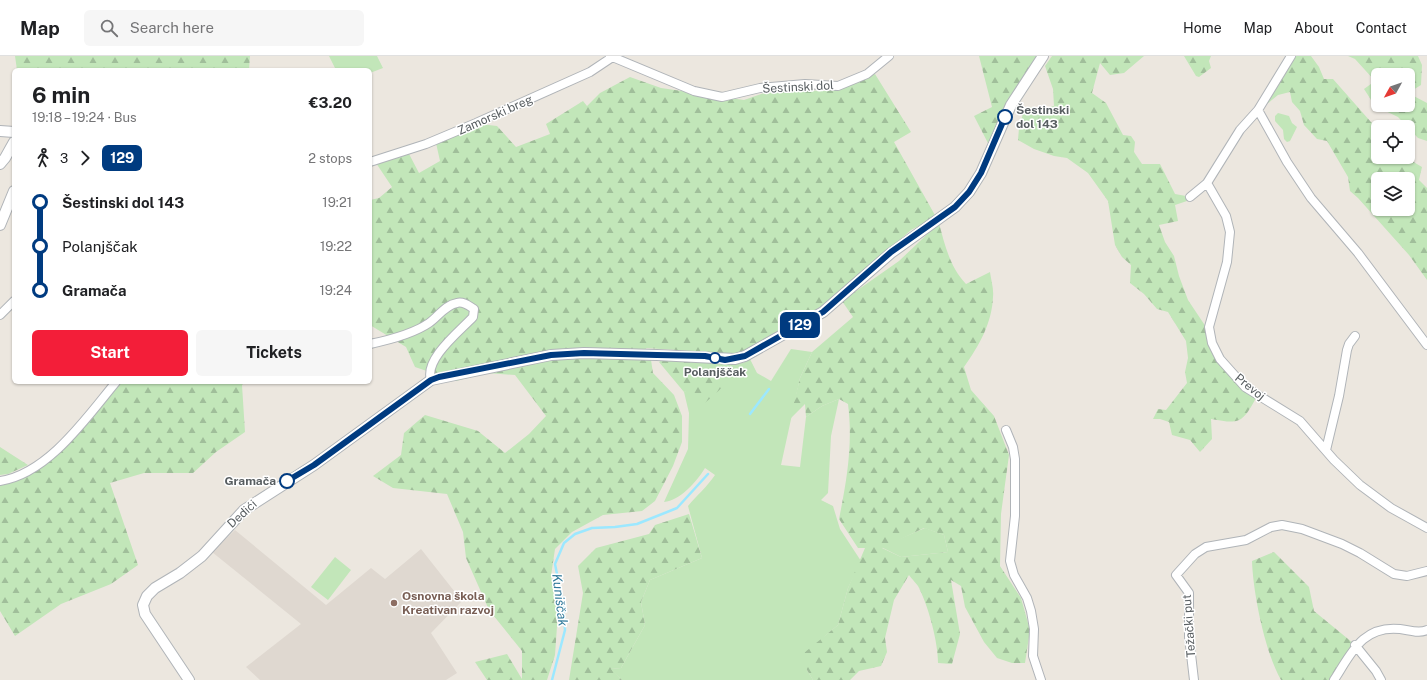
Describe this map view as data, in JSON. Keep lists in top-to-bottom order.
{
  "streets": {
    "street": [
      "Šestinski dol",
      "Zamorski breg",
      "Prevoj",
      "Dedići",
      "Težački put"
    ]
  },
  "crossings": [
    ["Šestinski dol", "Zamorski breg"]
  ],
  "water": ["Kuniščak"],
  "places": [
    "Šestinski dol 143",
    "Polanjščak",
    "Gramača",
    "Osnovna škola Kreativan razvoj"
  ],
  "lines": ["bus line 129"],
  "north": "bottom left",
  "page": {
    "header": "Map",
    "search": "Search here",
    "nav": [
      "Home",
      "Map",
      "About",
      "Contact"
    ],
    "on_map": "129",
    "heading": ["6 min", "19:18 – 19:24 · Bus", "€3.20"],
    "legs": ["3", "129", "2 stops"],
    "list": [
      {
        "name": "Šestinski dol 143",
        "value": "19:21"
      },
      {
        "name": "Polanjščak",
        "value": "19:22"
      },
      {
        "name": "Gramača",
        "value": "19:24"
      }
    ],
    "buttons": ["Start", "Tickets"]
  }
}
